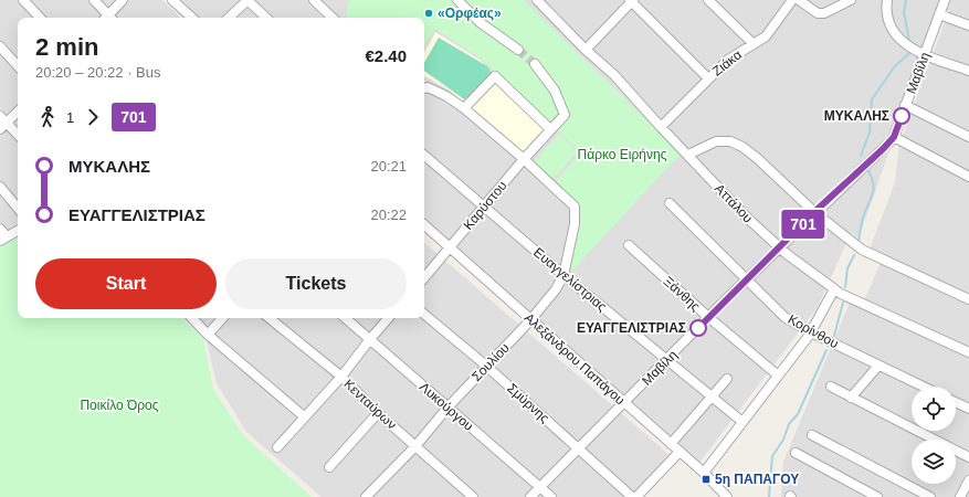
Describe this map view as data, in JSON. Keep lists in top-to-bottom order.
{
  "streets": {
    "street": [
      "Ζιάκα",
      "Μαβίλη",
      "Αττάλου",
      "Καρύστου",
      "Ευαγγελίστριας",
      "Ξάνθης",
      "Κορίνθου",
      "Αλεξάνδρου Παπάγου",
      "Σουλίου",
      "Σμύρνης",
      "Κενταύρων",
      "Λυκούργου"
    ]
  },
  "crossings": [
    ["Ζιάκα", "Αττάλου"],
    ["Μαβίλη", "Αττάλου"],
    ["Μαβίλη", "Ευαγγελίστριας"],
    ["Μαβίλη", "Ξάνθης"],
    ["Μαβίλη", "Κορίνθου"],
    ["Μαβίλη", "Αλεξάνδρου Παπάγου"],
    ["Μαβίλη", "Σμύρνης"],
    ["Μαβίλη", "Λυκούργου"],
    ["Καρύστου", "Ευαγγελίστριας"],
    ["Καρύστου", "Αλεξάνδρου Παπάγου"],
    ["Καρύστου", "Σουλίου"],
    ["Ευαγγελίστριας", "Σουλίου"],
    ["Αλεξάνδρου Παπάγου", "Σουλίου"],
    ["Σουλίου", "Σμύρνης"],
    ["Σουλίου", "Κενταύρων"],
    ["Σουλίου", "Λυκούργου"]
  ],
  "parks": ["Πάρκο Ειρήνης", "Ποικίλο Όρος"],
  "places": {
    "other": ["«Ορφέας»", "ΜΥΚΑΛΗΣ", "ΕΥΑΓΓΕΛΙΣΤΡΙΑΣ"],
    "transit": ["5η ΠΑΠΑΓΟΥ"]
  },
  "lines": ["bus line 701"],
  "page": {
    "on_map": "701",
    "heading": ["2 min", "20:20 – 20:22 · Bus", "€2.40"],
    "legs": ["1", "701"],
    "list": [
      {
        "name": "ΜΥΚΑΛΗΣ",
        "value": "20:21"
      },
      {
        "name": "ΕΥΑΓΓΕΛΙΣΤΡΙΑΣ",
        "value": "20:22"
      }
    ],
    "buttons": ["Start", "Tickets"]
  }
}
